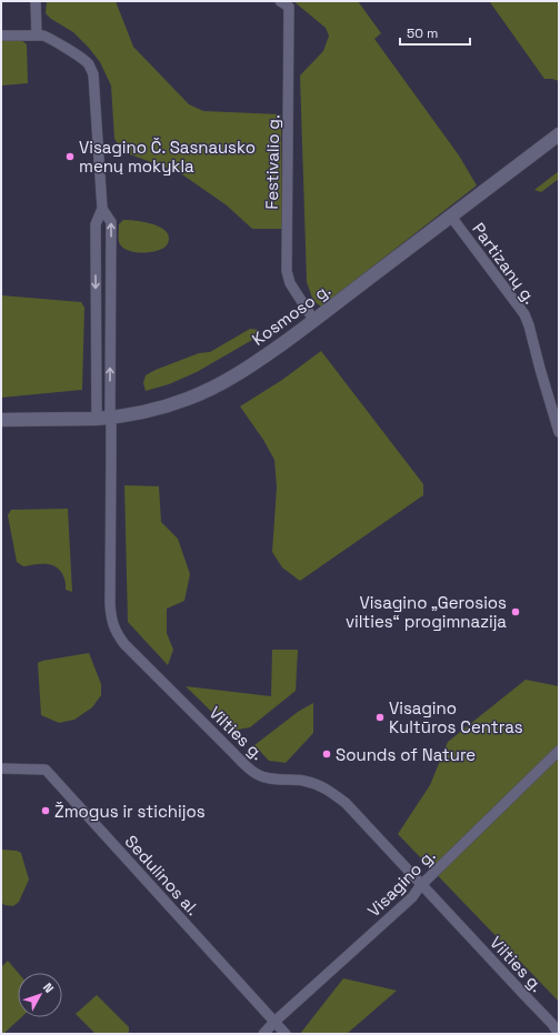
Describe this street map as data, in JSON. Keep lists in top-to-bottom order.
{
  "streets": {
    "main road": ["Kosmoso g."],
    "street": [
      "Festivalio g.",
      "Partizanų g.",
      "Vilties g.",
      "Sedulinos al.",
      "Visagino g."
    ]
  },
  "crossings": [
    ["Festivalio g.", "Kosmoso g."],
    ["Partizanų g.", "Kosmoso g."],
    ["Kosmoso g.", "Vilties g."],
    ["Vilties g.", "Visagino g."],
    ["Sedulinos al.", "Visagino g."]
  ],
  "places": [
    "Visagino Č. Sasnausko menų mokykla",
    "Visagino „Gerosios vilties“ progimnazija",
    "Visagino Kultūros Centras",
    "Sounds of Nature",
    "Žmogus ir stichijos"
  ],
  "scale_bar": "50 m",
  "north": "top right"
}
